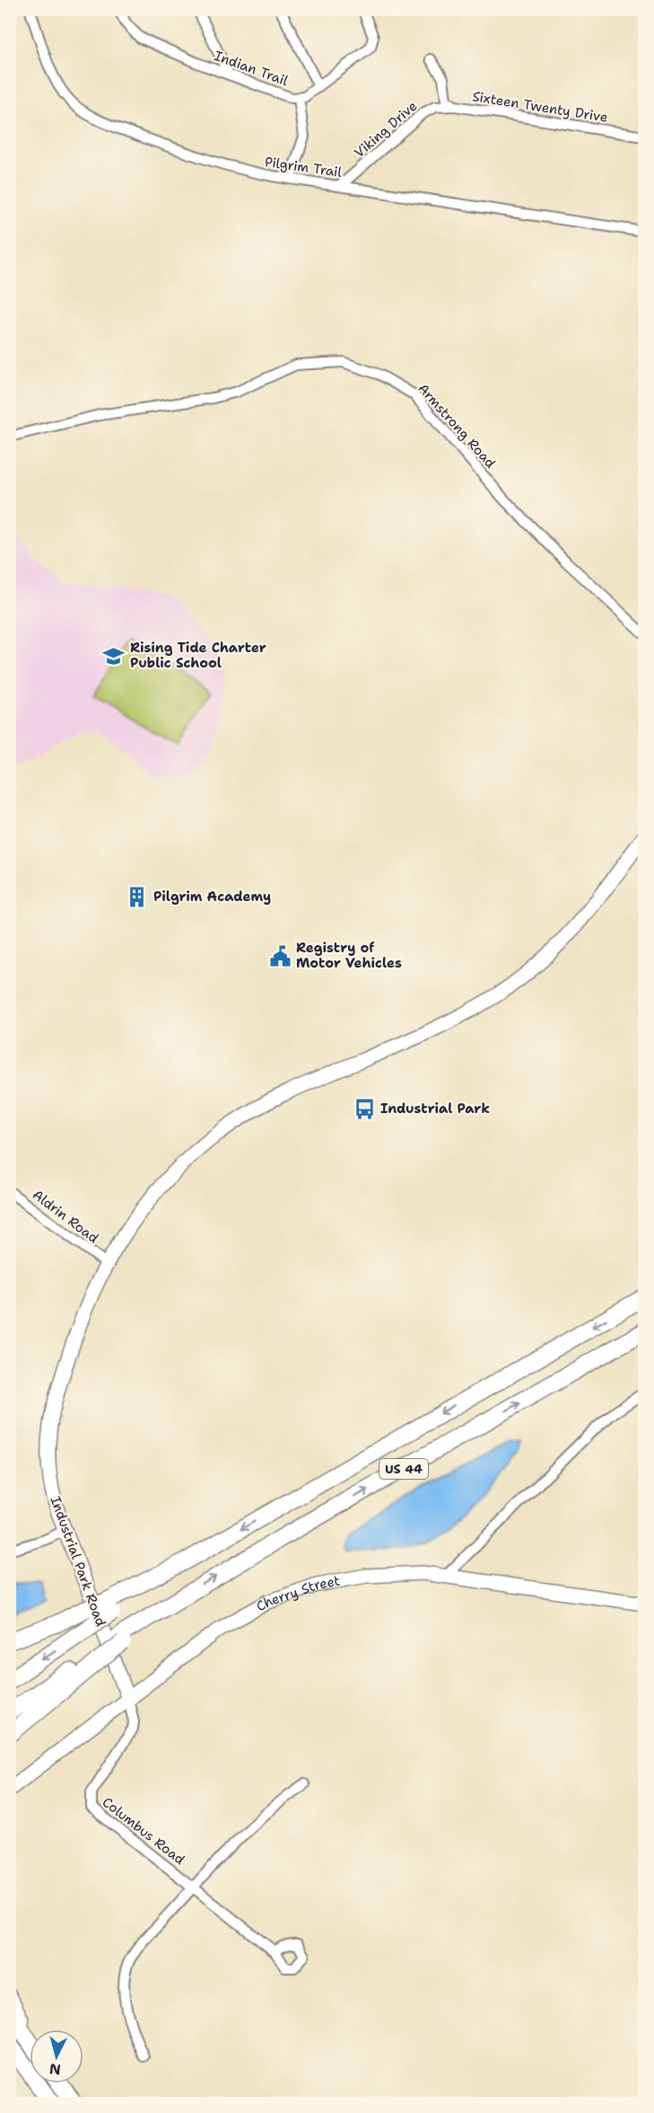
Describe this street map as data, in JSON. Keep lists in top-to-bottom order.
{
  "streets": {
    "highway": ["US 44"],
    "street": [
      "Indian Trail",
      "Sixteen Twenty Drive",
      "Viking Drive",
      "Pilgrim Trail",
      "Armstrong Road",
      "Aldrin Road",
      "Industrial Park Road",
      "Cherry Street",
      "Columbus Road"
    ]
  },
  "crossings": [
    ["Sixteen Twenty Drive", "Viking Drive"],
    ["Viking Drive", "Pilgrim Trail"],
    ["Aldrin Road", "Industrial Park Road"],
    ["Industrial Park Road", "Cherry Street"],
    ["Industrial Park Road", "Columbus Road"],
    ["Cherry Street", "Columbus Road"]
  ],
  "places": {
    "school or university": ["Rising Tide Charter Public School"],
    "building": ["Pilgrim Academy"],
    "public building": ["Registry of Motor Vehicles"],
    "bus stop": ["Industrial Park"]
  },
  "north": "bottom"
}
